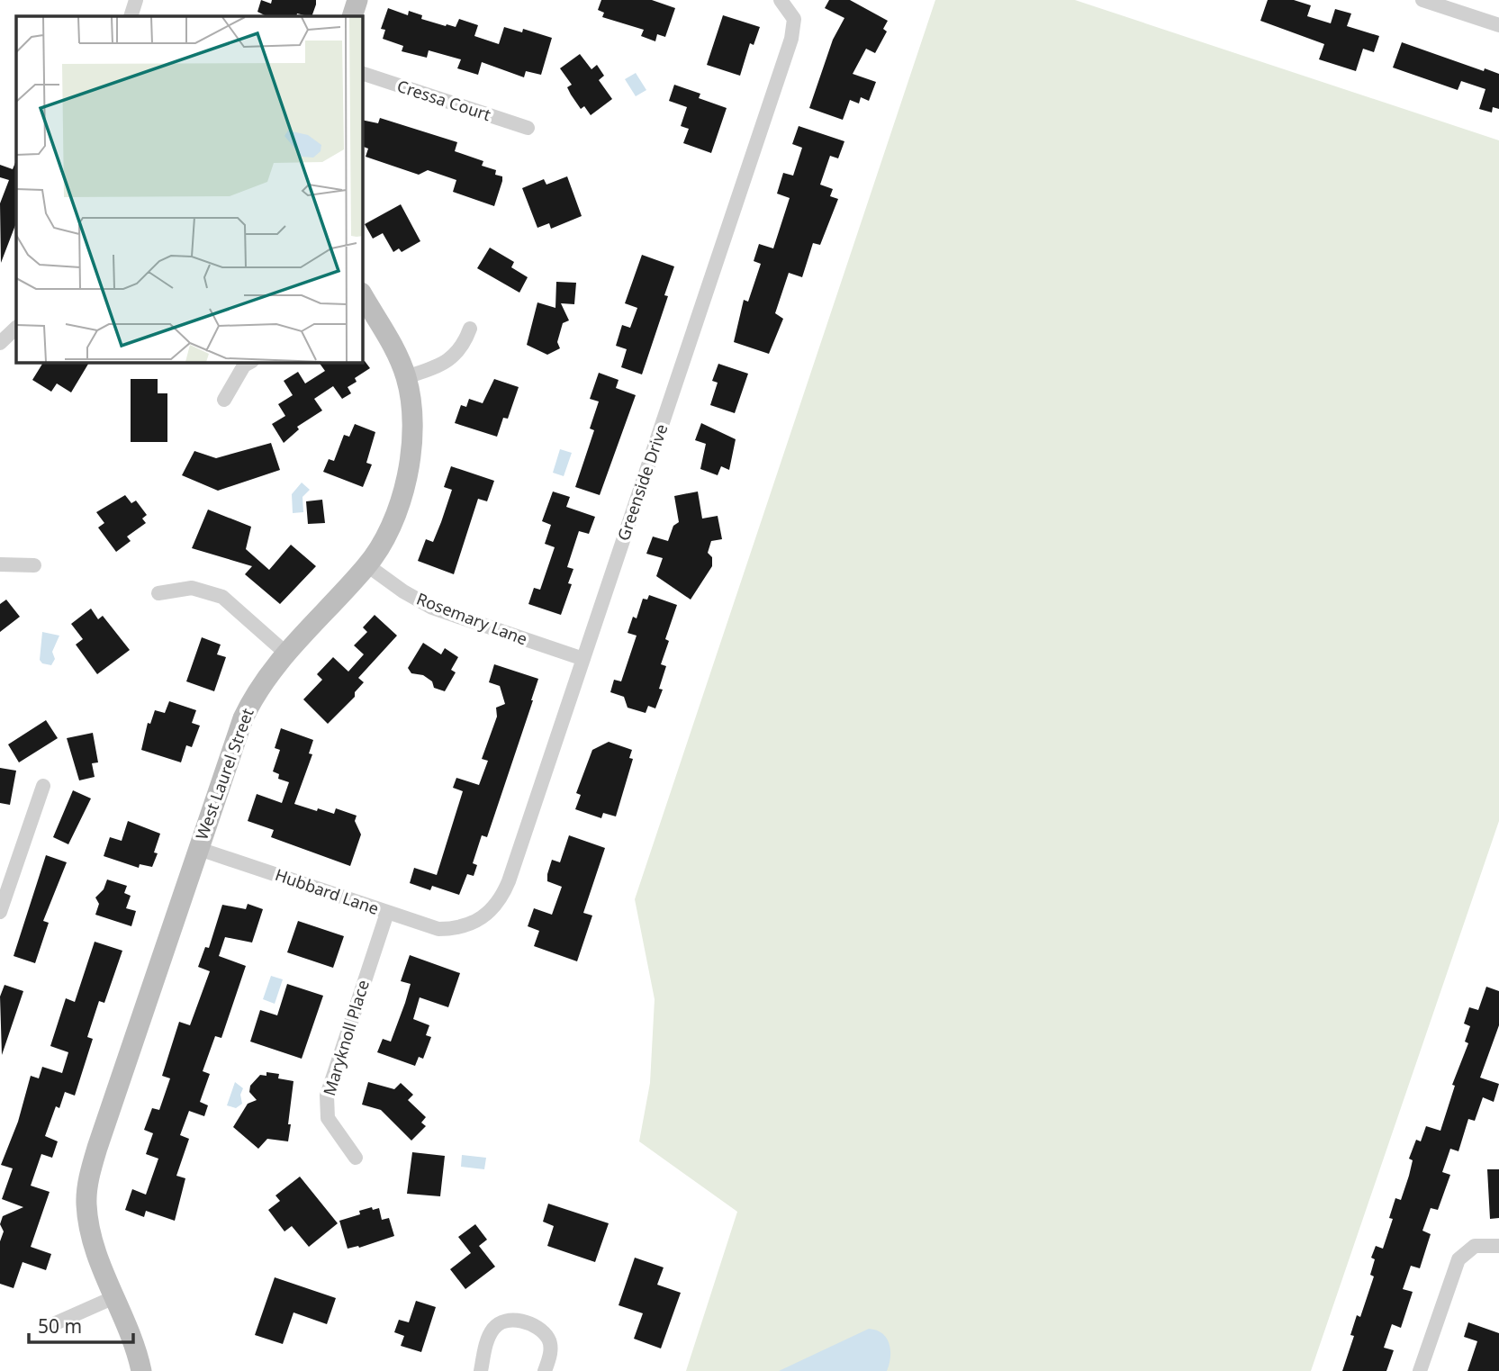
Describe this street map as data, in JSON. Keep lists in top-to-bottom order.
{
  "streets": {
    "street": [
      "Cressa Court",
      "Greenside Drive",
      "Rosemary Lane",
      "West Laurel Street",
      "Hubbard Lane",
      "Maryknoll Place"
    ]
  },
  "crossings": [
    ["Greenside Drive", "Rosemary Lane"],
    ["Greenside Drive", "Hubbard Lane"],
    ["Rosemary Lane", "West Laurel Street"],
    ["West Laurel Street", "Hubbard Lane"],
    ["Hubbard Lane", "Maryknoll Place"]
  ],
  "scale_bar": "50 m"
}
